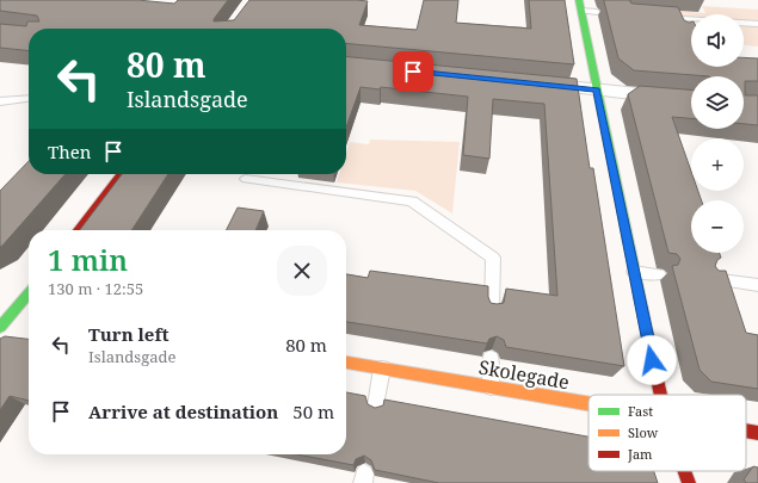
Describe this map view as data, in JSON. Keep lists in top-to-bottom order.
{
  "streets": {
    "street": ["Skolegade"]
  },
  "legend": ["Fast", "Slow", "Jam"],
  "page": {
    "map_buttons": ["+", "−"],
    "turn": ["80 m", "Islandsgade"],
    "then": "Then",
    "heading": ["1 min", "130 m · 12:55"],
    "list": [
      {
        "name": "Turn left",
        "note": "Islandsgade",
        "value": "80 m"
      },
      {
        "name": "Arrive at destination",
        "value": "50 m"
      }
    ]
  }
}
